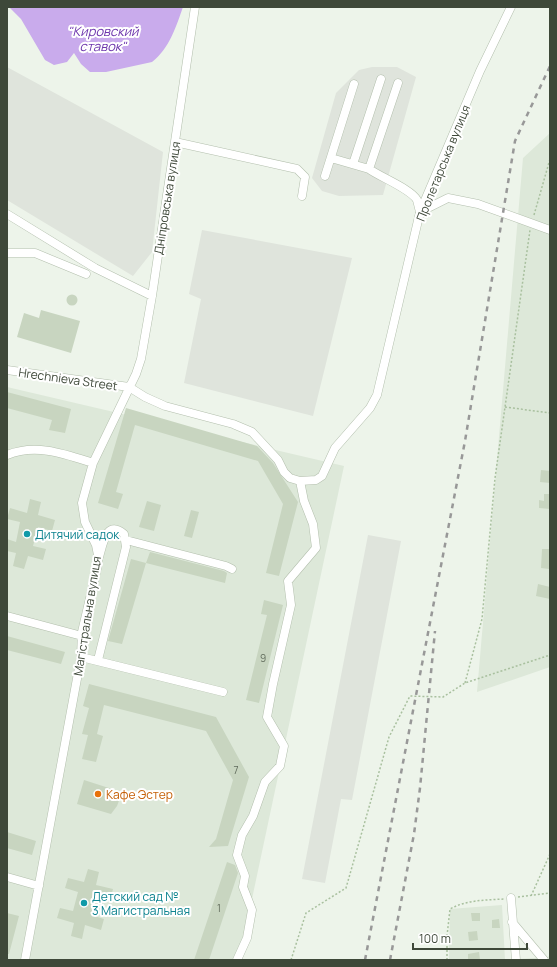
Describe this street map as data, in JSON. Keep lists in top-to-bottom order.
{
  "streets": {
    "street": [
      "Пролетарська вулиця",
      "Дніпровська вулиця",
      "Hrechnieva Street",
      "Магістральна вулиця"
    ]
  },
  "crossings": [
    ["Дніпровська вулиця", "Hrechnieva Street"],
    ["Дніпровська вулиця", "Магістральна вулиця"],
    ["Hrechnieva Street", "Магістральна вулиця"]
  ],
  "water": ["\"Кировский ставок\""],
  "places": ["Дитячий садок", "Кафе Эстер", "Детский сад № 3 Магистральная"],
  "house_numbers": ["9", "7", "1"],
  "scale_bar": "100 m"
}
